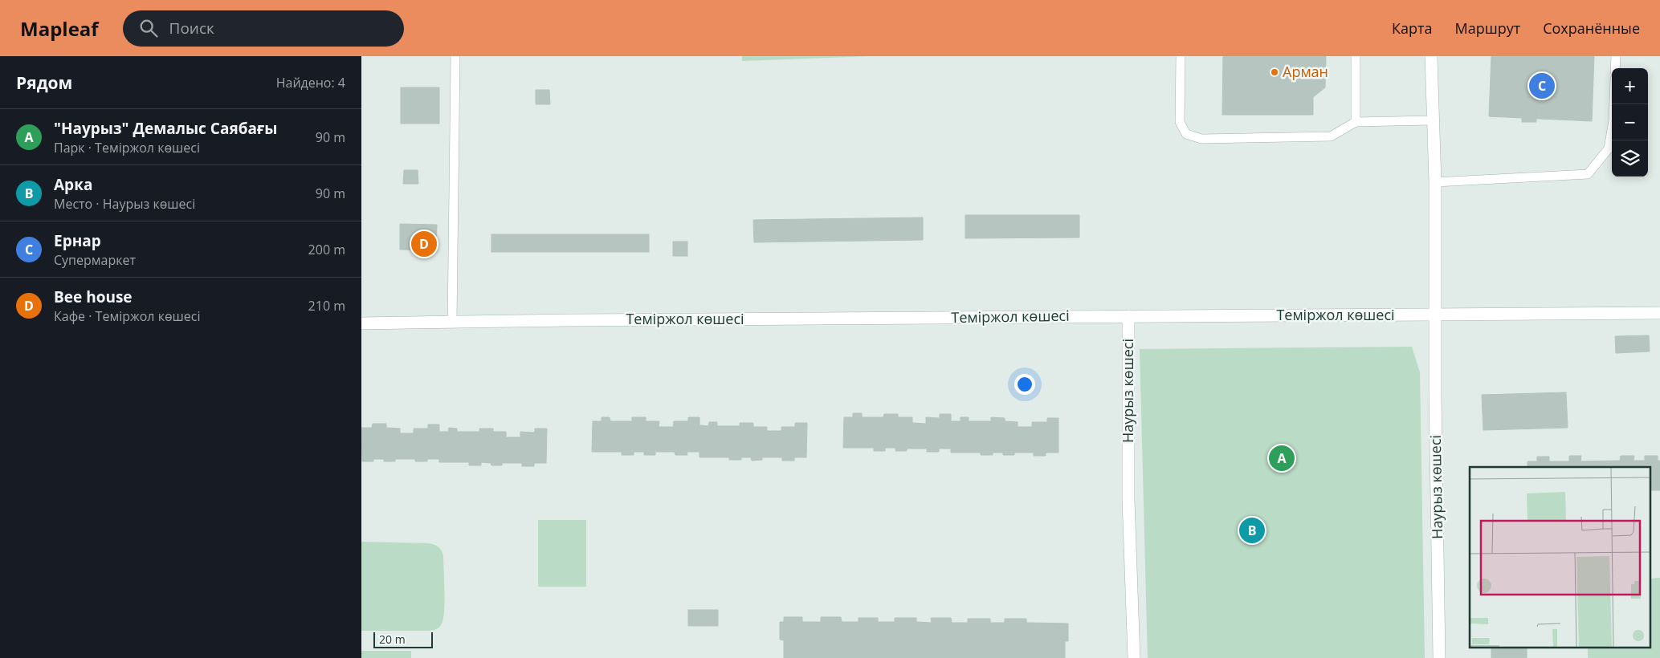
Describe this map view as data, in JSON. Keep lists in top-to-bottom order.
{
  "streets": {
    "street": ["Теміржол көшесі", "Наурыз көшесі"]
  },
  "crossings": [
    ["Теміржол көшесі", "Наурыз көшесі"]
  ],
  "places": ["Арман"],
  "scale_bar": "20 m",
  "page": {
    "header": "Mapleaf",
    "search": "Поиск",
    "nav": ["Карта", "Маршрут", "Сохранённые"],
    "heading": ["Рядом", "Найдено: 4"],
    "map_buttons": ["+", "−"],
    "pins": [
      "C",
      "D",
      "A",
      "B"
    ],
    "list": [
      {
        "mark": "A",
        "name": "\"Наурыз\" Демалыс Саябағы",
        "note": "Парк · Теміржол көшесі",
        "value": "90 m"
      },
      {
        "mark": "B",
        "name": "Арка",
        "note": "Место · Наурыз көшесі",
        "value": "90 m"
      },
      {
        "mark": "C",
        "name": "Ернар",
        "note": "Супермаркет",
        "value": "200 m"
      },
      {
        "mark": "D",
        "name": "Bee house",
        "note": "Кафе · Теміржол көшесі",
        "value": "210 m"
      }
    ],
    "scale": "20 m"
  }
}
